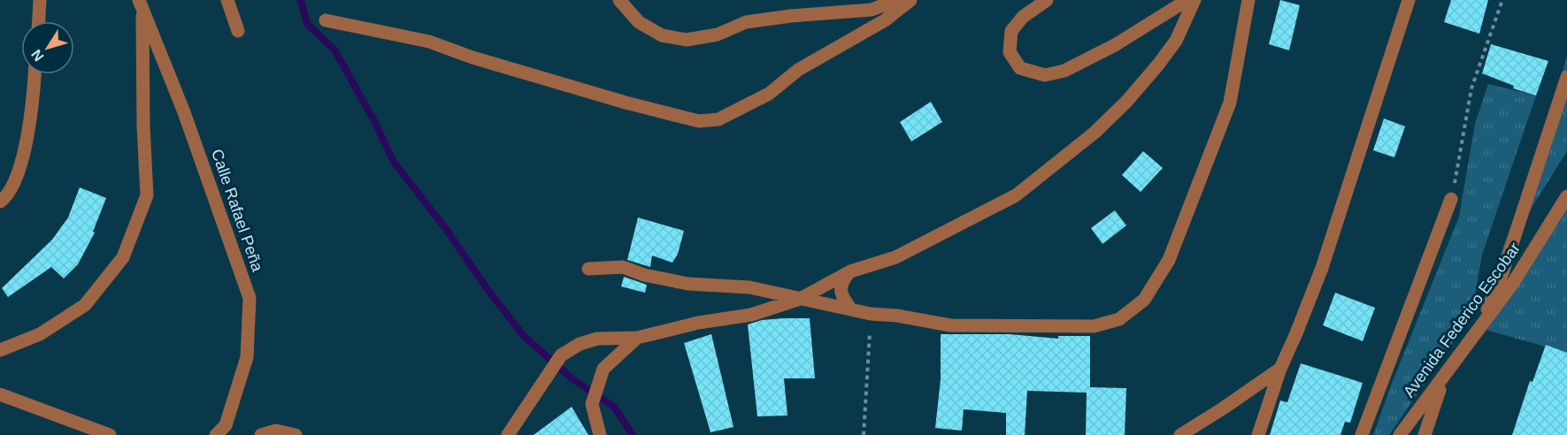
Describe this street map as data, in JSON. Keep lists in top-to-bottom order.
{
  "streets": {
    "street": ["Calle Rafael Peña", "Avenida Federico Escobar"]
  },
  "north": "bottom left"
}
